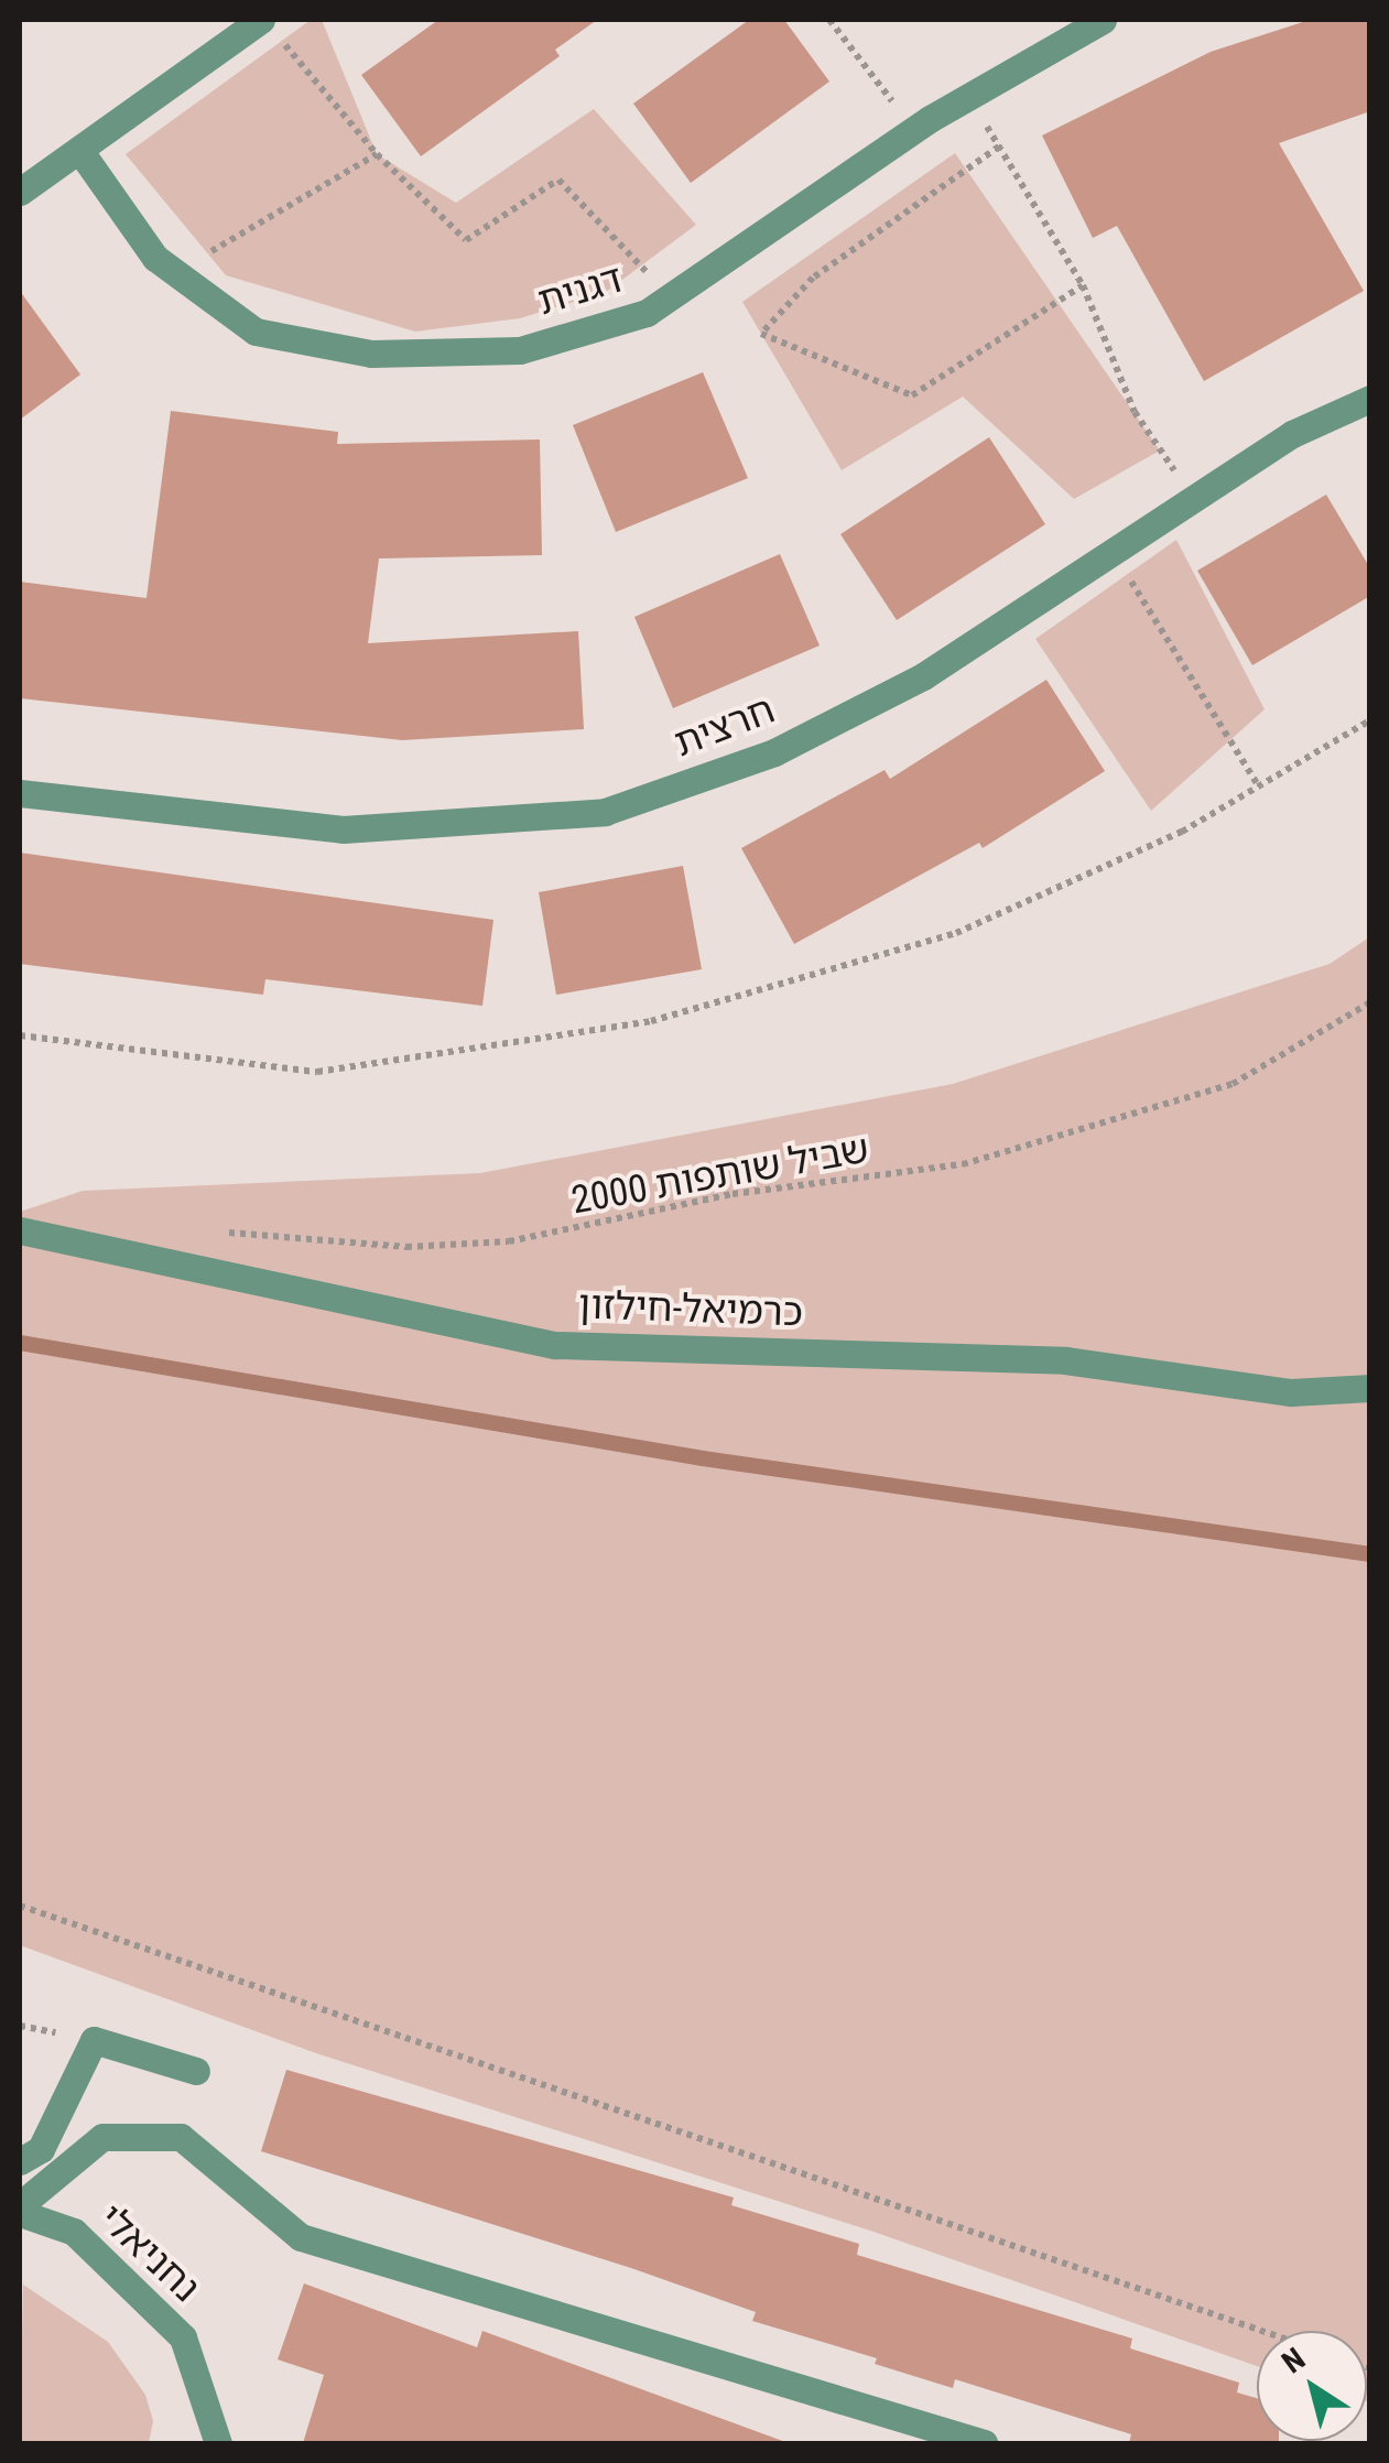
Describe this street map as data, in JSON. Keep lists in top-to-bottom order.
{
  "streets": {
    "street": [
      "דגנית",
      "חרצית",
      "כרמיאל-חילזון",
      "נחניאלי"
    ],
    "path": ["שביל שותפות 2000"]
  },
  "north": "top left"
}
